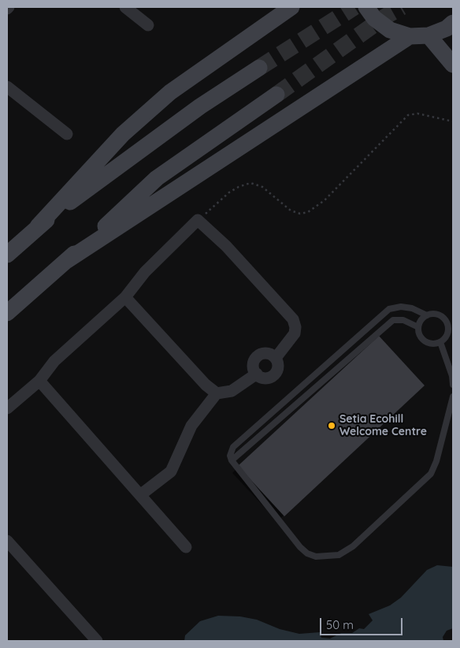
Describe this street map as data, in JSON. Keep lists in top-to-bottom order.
{
  "places": ["Setia Ecohill Welcome Centre"],
  "scale_bar": "50 m"
}
